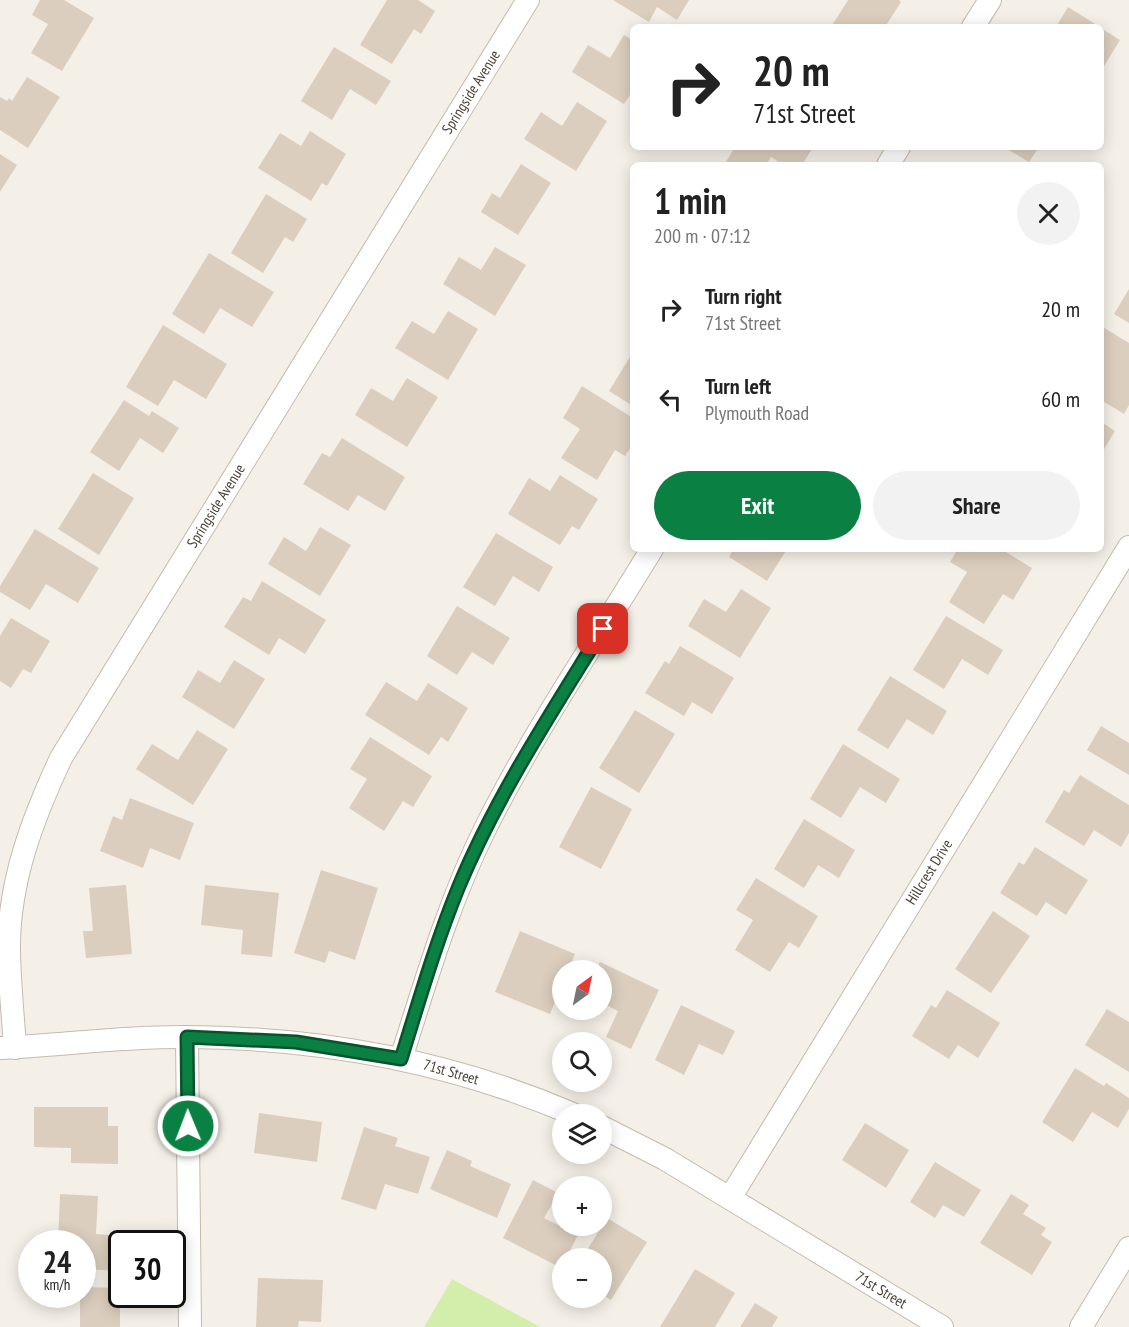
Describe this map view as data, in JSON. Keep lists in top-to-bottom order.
{
  "streets": {
    "street": ["Springside Avenue", "Hillcrest Drive", "71st Street"]
  },
  "crossings": [
    ["Springside Avenue", "71st Street"],
    ["Hillcrest Drive", "71st Street"]
  ],
  "north": "top right",
  "page": {
    "turn": ["20 m", "71st Street"],
    "heading": ["1 min", "200 m · 07:12"],
    "list": [
      {
        "name": "Turn right",
        "note": "71st Street",
        "value": "20 m"
      },
      {
        "name": "Turn left",
        "note": "Plymouth Road",
        "value": "60 m"
      }
    ],
    "buttons": ["Exit", "Share"],
    "map_buttons": ["+", "−"],
    "speed": "24 km/h",
    "limit": "30"
  }
}
